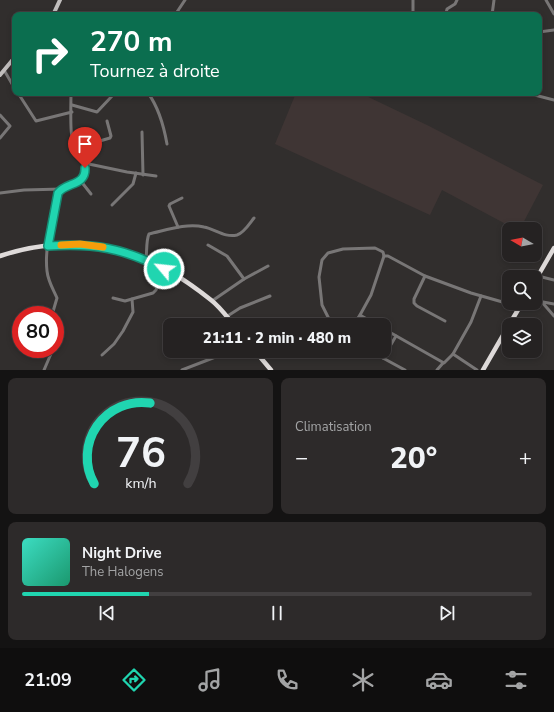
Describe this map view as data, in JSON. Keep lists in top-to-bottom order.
{
  "north": "left",
  "page": {
    "turn": ["270 m", "Tournez à droite"],
    "limit": "80",
    "trip": "21:11 · 2 min · 480 m",
    "tile": "Climatisation",
    "heat": ["−", "20°", "+"],
    "song": ["Night Drive", "The Halogens"],
    "tabs": "21:09",
    "gauge": ["76", "km/h"]
  }
}
